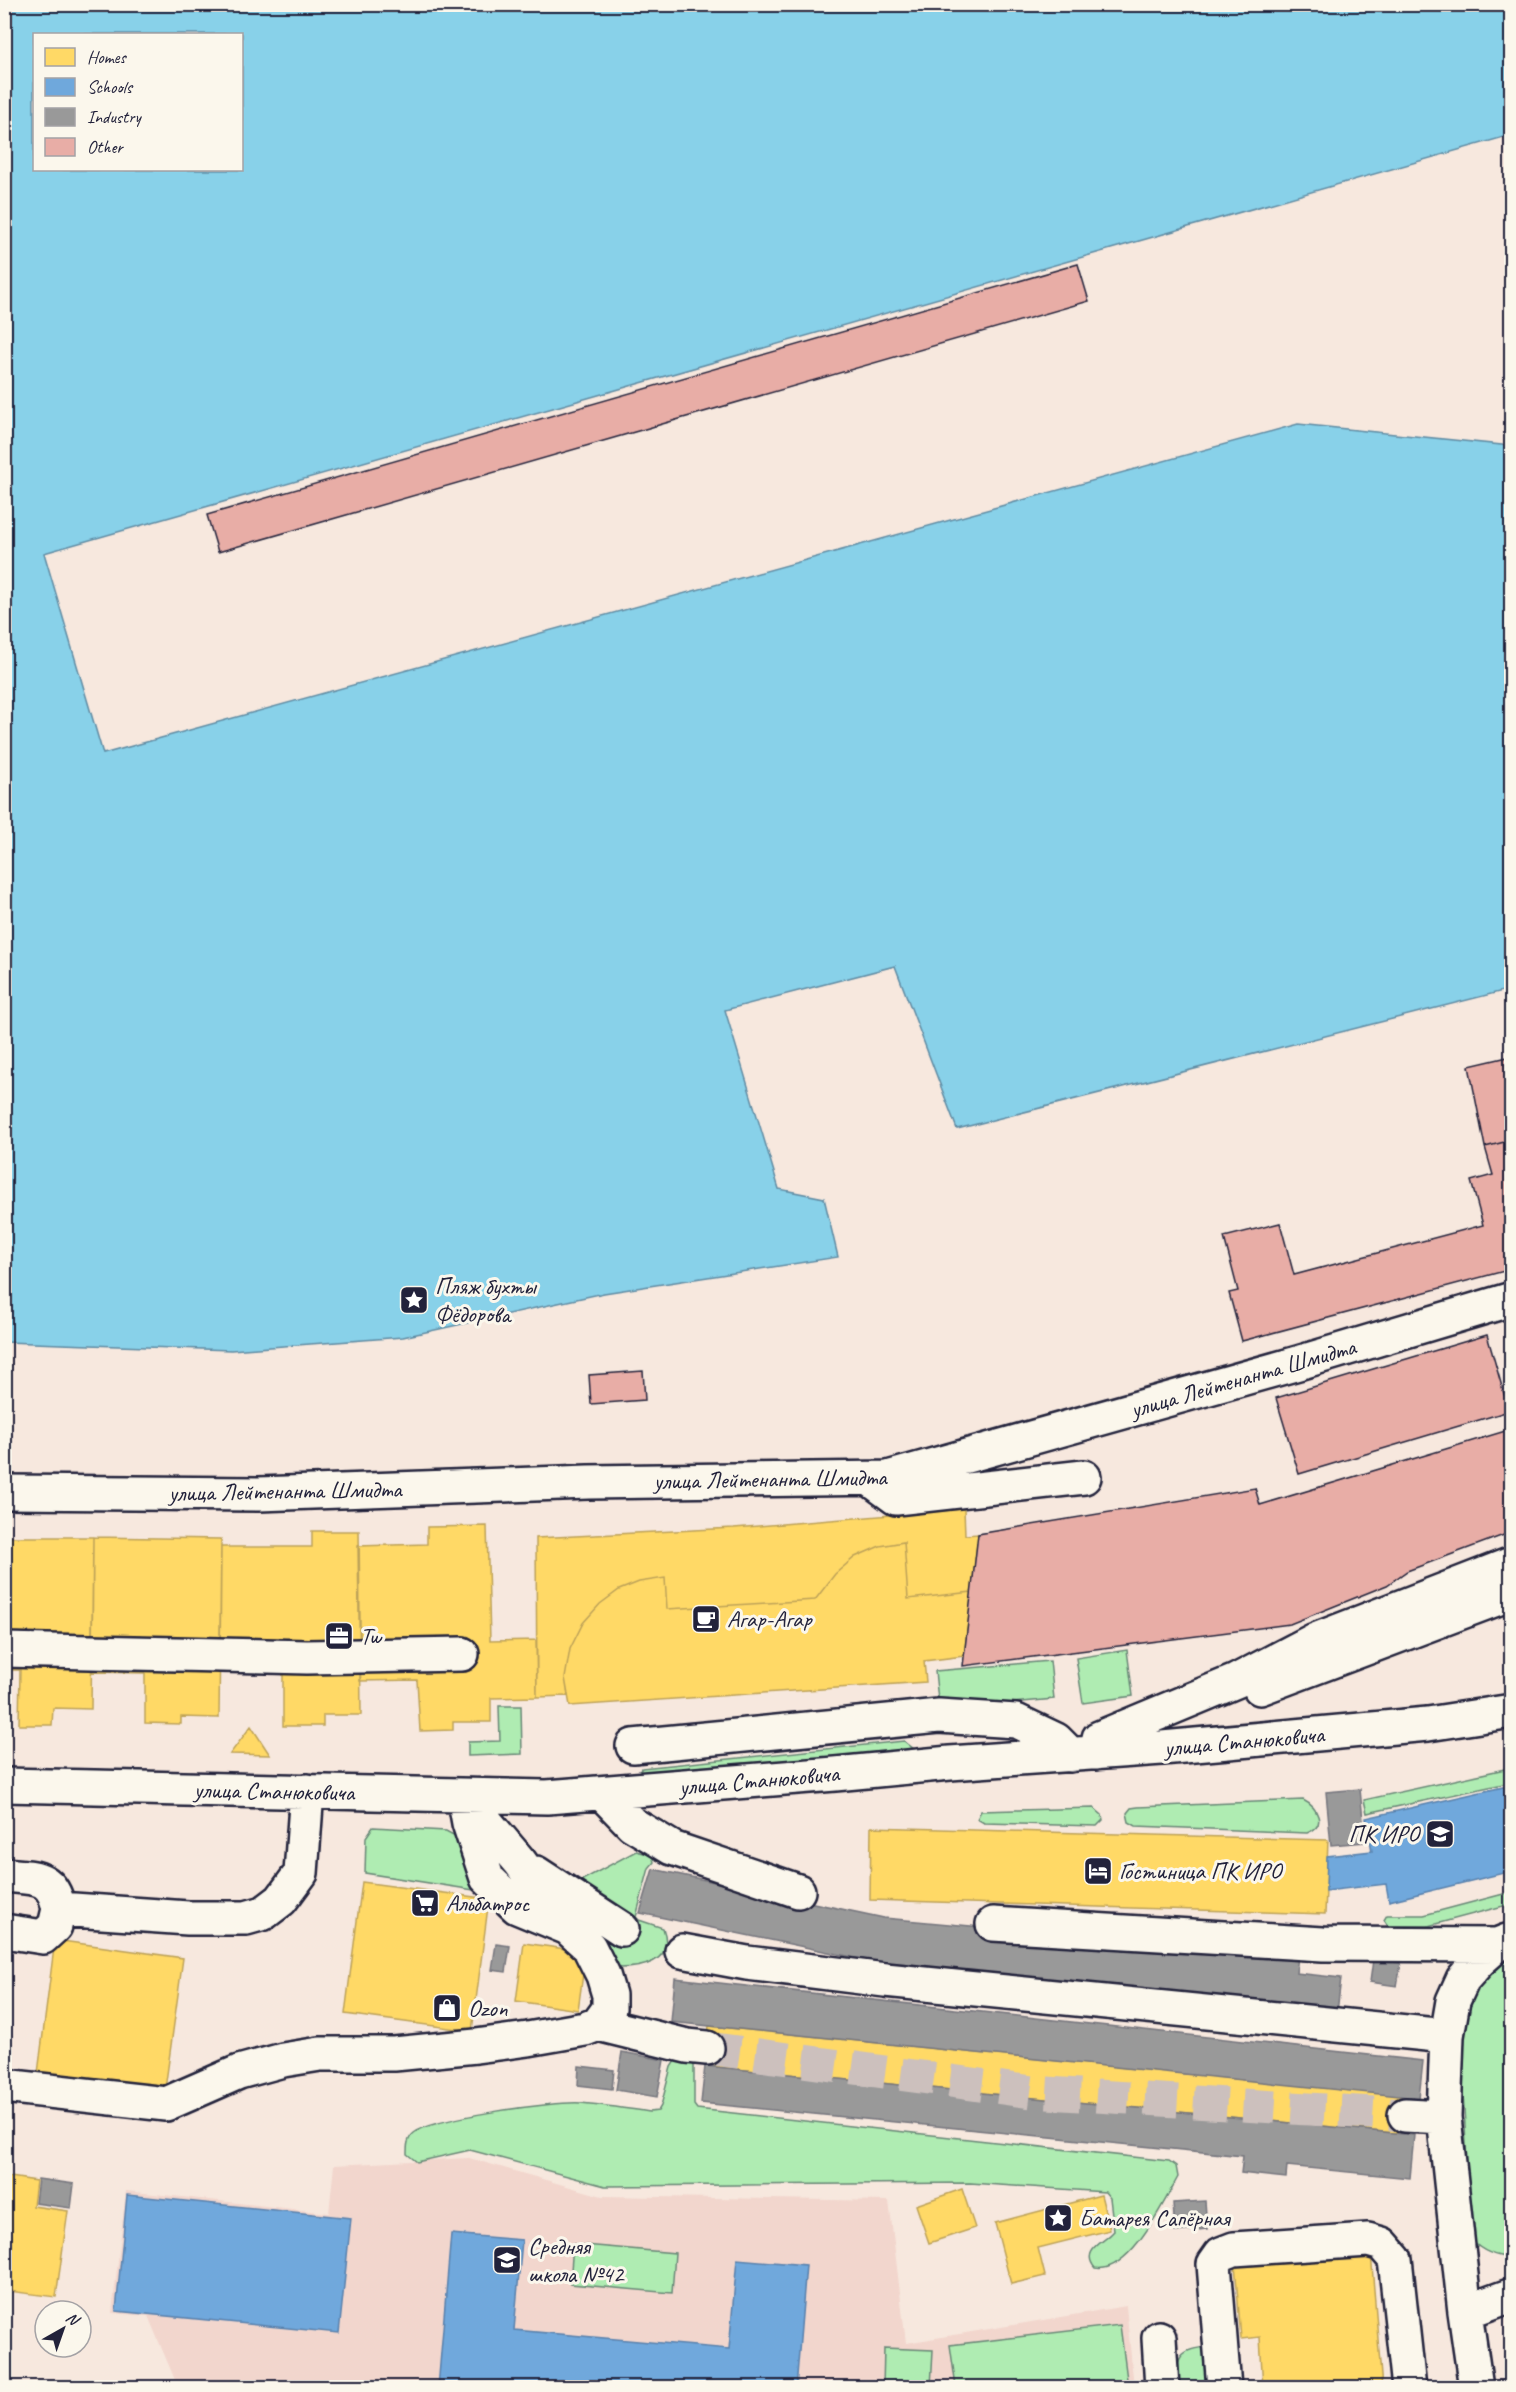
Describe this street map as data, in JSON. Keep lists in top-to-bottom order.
{
  "streets": {
    "street": ["улица Лейтенанта Шмидта", "улица Станюковича"]
  },
  "places": {
    "place": ["Пляж бухты Фёдорова", "Батарея Сапёрная"],
    "cafe": ["Агар-Агар"],
    "office": ["Tw"],
    "school or university": ["ПК ИРО", "Средняя школа №42"],
    "hotel": ["Гостиница ПК ИРО"],
    "supermarket": ["Альбатрос"],
    "shop": ["Ozon"]
  },
  "legend": [
    "Homes",
    "Schools",
    "Industry",
    "Other"
  ],
  "north": "top right"
}
